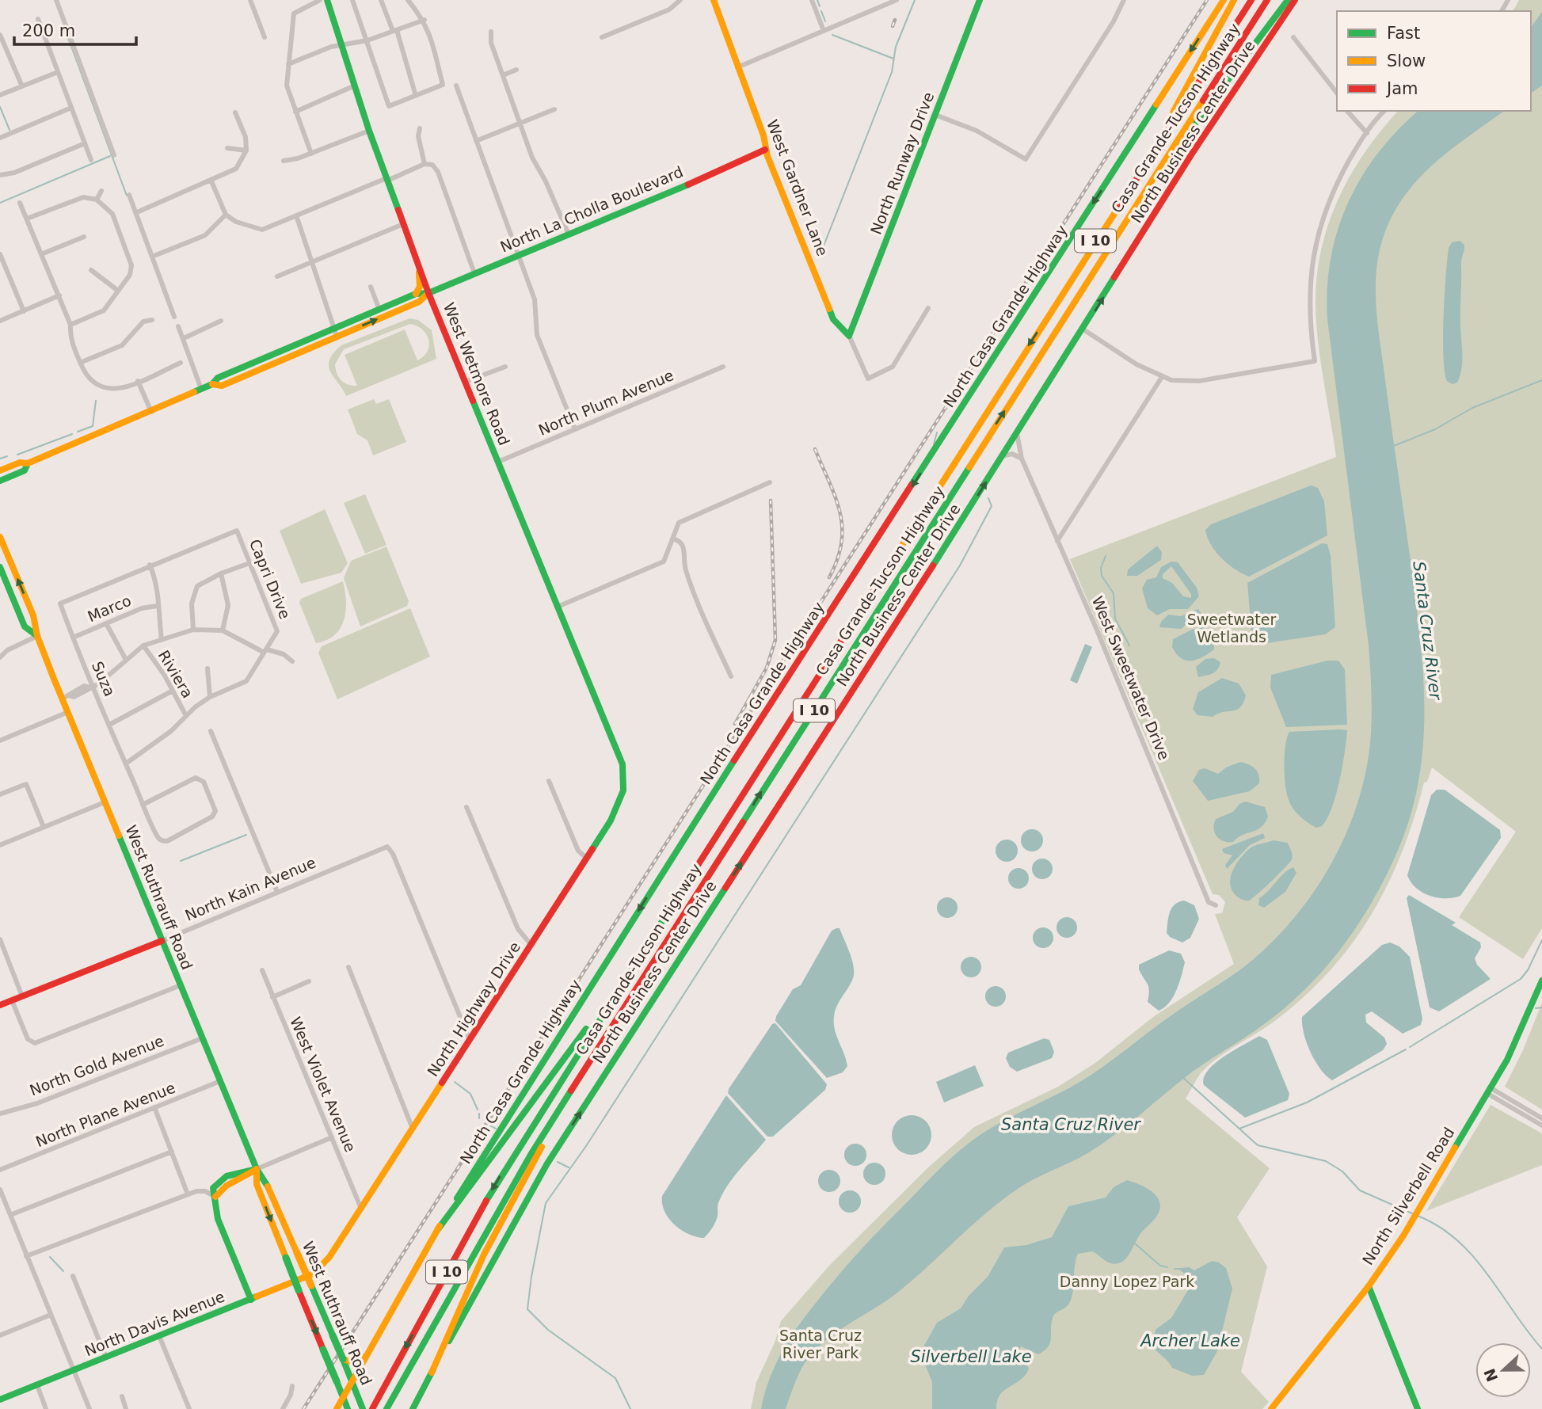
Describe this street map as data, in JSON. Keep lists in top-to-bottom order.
{
  "streets": {
    "main road": [
      "Casa Grande-Tucson Highway",
      "North Business Center Drive",
      "North Runway Drive",
      "West Gardner Lane",
      "North La Cholla Boulevard",
      "I 10",
      "North Casa Grande Highway",
      "West Wetmore Road",
      "North Kain Avenue",
      "West Ruthrauff Road",
      "North Highway Drive",
      "North Silverbell Road",
      "North Davis Avenue"
    ],
    "street": [
      "North Plum Avenue",
      "Capri Drive",
      "Marco",
      "Riviera",
      "West Sweetwater Drive",
      "Suza",
      "North Gold Avenue",
      "West Violet Avenue",
      "North Plane Avenue"
    ]
  },
  "crossings": [
    ["North Business Center Drive", "West Sweetwater Drive"],
    ["North Runway Drive", "West Gardner Lane"],
    ["West Gardner Lane", "North La Cholla Boulevard"],
    ["North La Cholla Boulevard", "West Wetmore Road"],
    ["North Casa Grande Highway", "West Ruthrauff Road"],
    ["West Wetmore Road", "North Plum Avenue"],
    ["West Wetmore Road", "North Highway Drive"],
    ["Capri Drive", "Riviera"],
    ["Capri Drive", "Suza"],
    ["Marco", "Suza"],
    ["North Kain Avenue", "West Ruthrauff Road"],
    ["North Kain Avenue", "North Highway Drive"],
    ["West Ruthrauff Road", "North Gold Avenue"],
    ["West Ruthrauff Road", "North Plane Avenue"],
    ["North Highway Drive", "West Violet Avenue"],
    ["North Highway Drive", "North Davis Avenue"]
  ],
  "water": ["Santa Cruz River", "Archer Lake", "Silverbell Lake"],
  "parks": ["Sweetwater Wetlands", "Danny Lopez Park", "Santa Cruz River Park"],
  "legend": ["Fast", "Slow", "Jam"],
  "scale_bar": "200 m",
  "north": "left"
}
